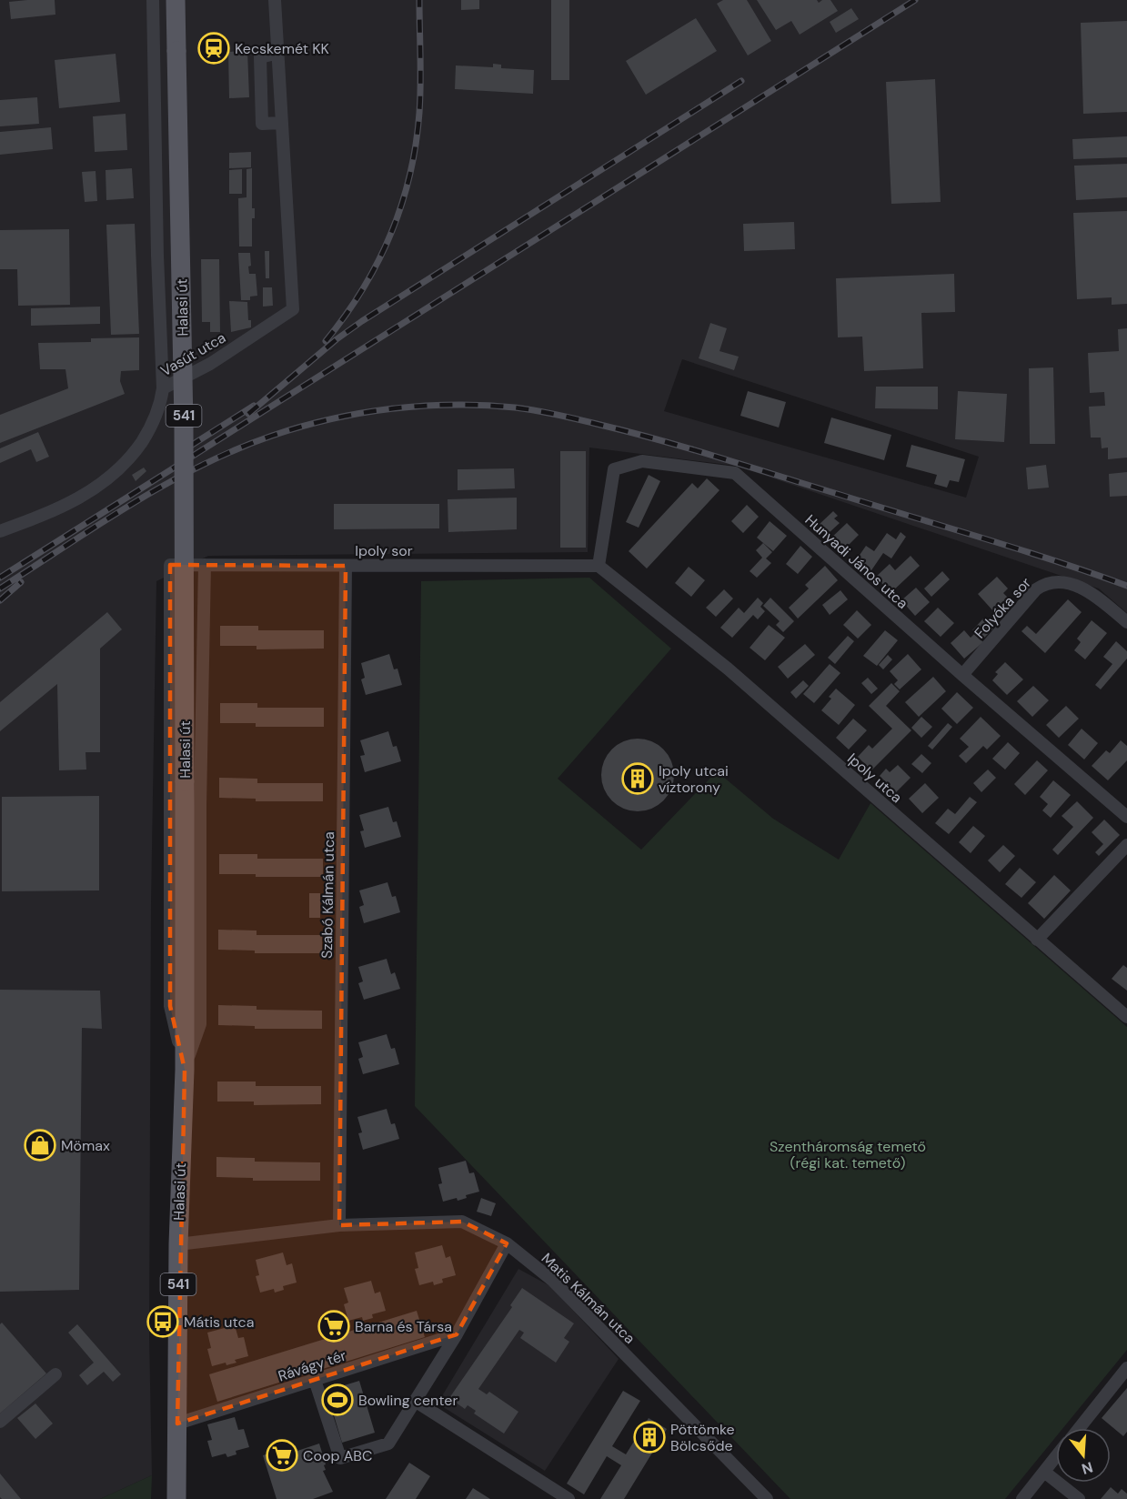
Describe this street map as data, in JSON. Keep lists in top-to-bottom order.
{
  "streets": {
    "main road": ["Halasi út", "541"],
    "street": [
      "Vasút utca",
      "Ipoly sor",
      "Hunyadi János utca",
      "Folyóka sor",
      "Ipoly utca",
      "Szabó Kálmán utca",
      "Matis Kálmán utca",
      "Rávágy tér"
    ]
  },
  "crossings": [
    ["Halasi út", "Vasút utca"],
    ["Halasi út", "Ipoly sor"],
    ["Halasi út", "Matis Kálmán utca"],
    ["Halasi út", "Rávágy tér"],
    ["Ipoly sor", "Hunyadi János utca"],
    ["Ipoly sor", "Ipoly utca"],
    ["Ipoly sor", "Szabó Kálmán utca"],
    ["Hunyadi János utca", "Folyóka sor"],
    ["Hunyadi János utca", "Ipoly utca"],
    ["Szabó Kálmán utca", "Matis Kálmán utca"]
  ],
  "parks": ["Szentháromság temető (régi kat. temető)"],
  "places": {
    "station": ["Kecskemét KK"],
    "building": ["Ipoly utcai víztorony", "Pöttömke Bölcsőde"],
    "shop": ["Mömax"],
    "bus stop": ["Mátis utca"],
    "supermarket": ["Barna és Társa", "Coop ABC"],
    "sports": ["Bowling center"]
  },
  "north": "bottom"
}
